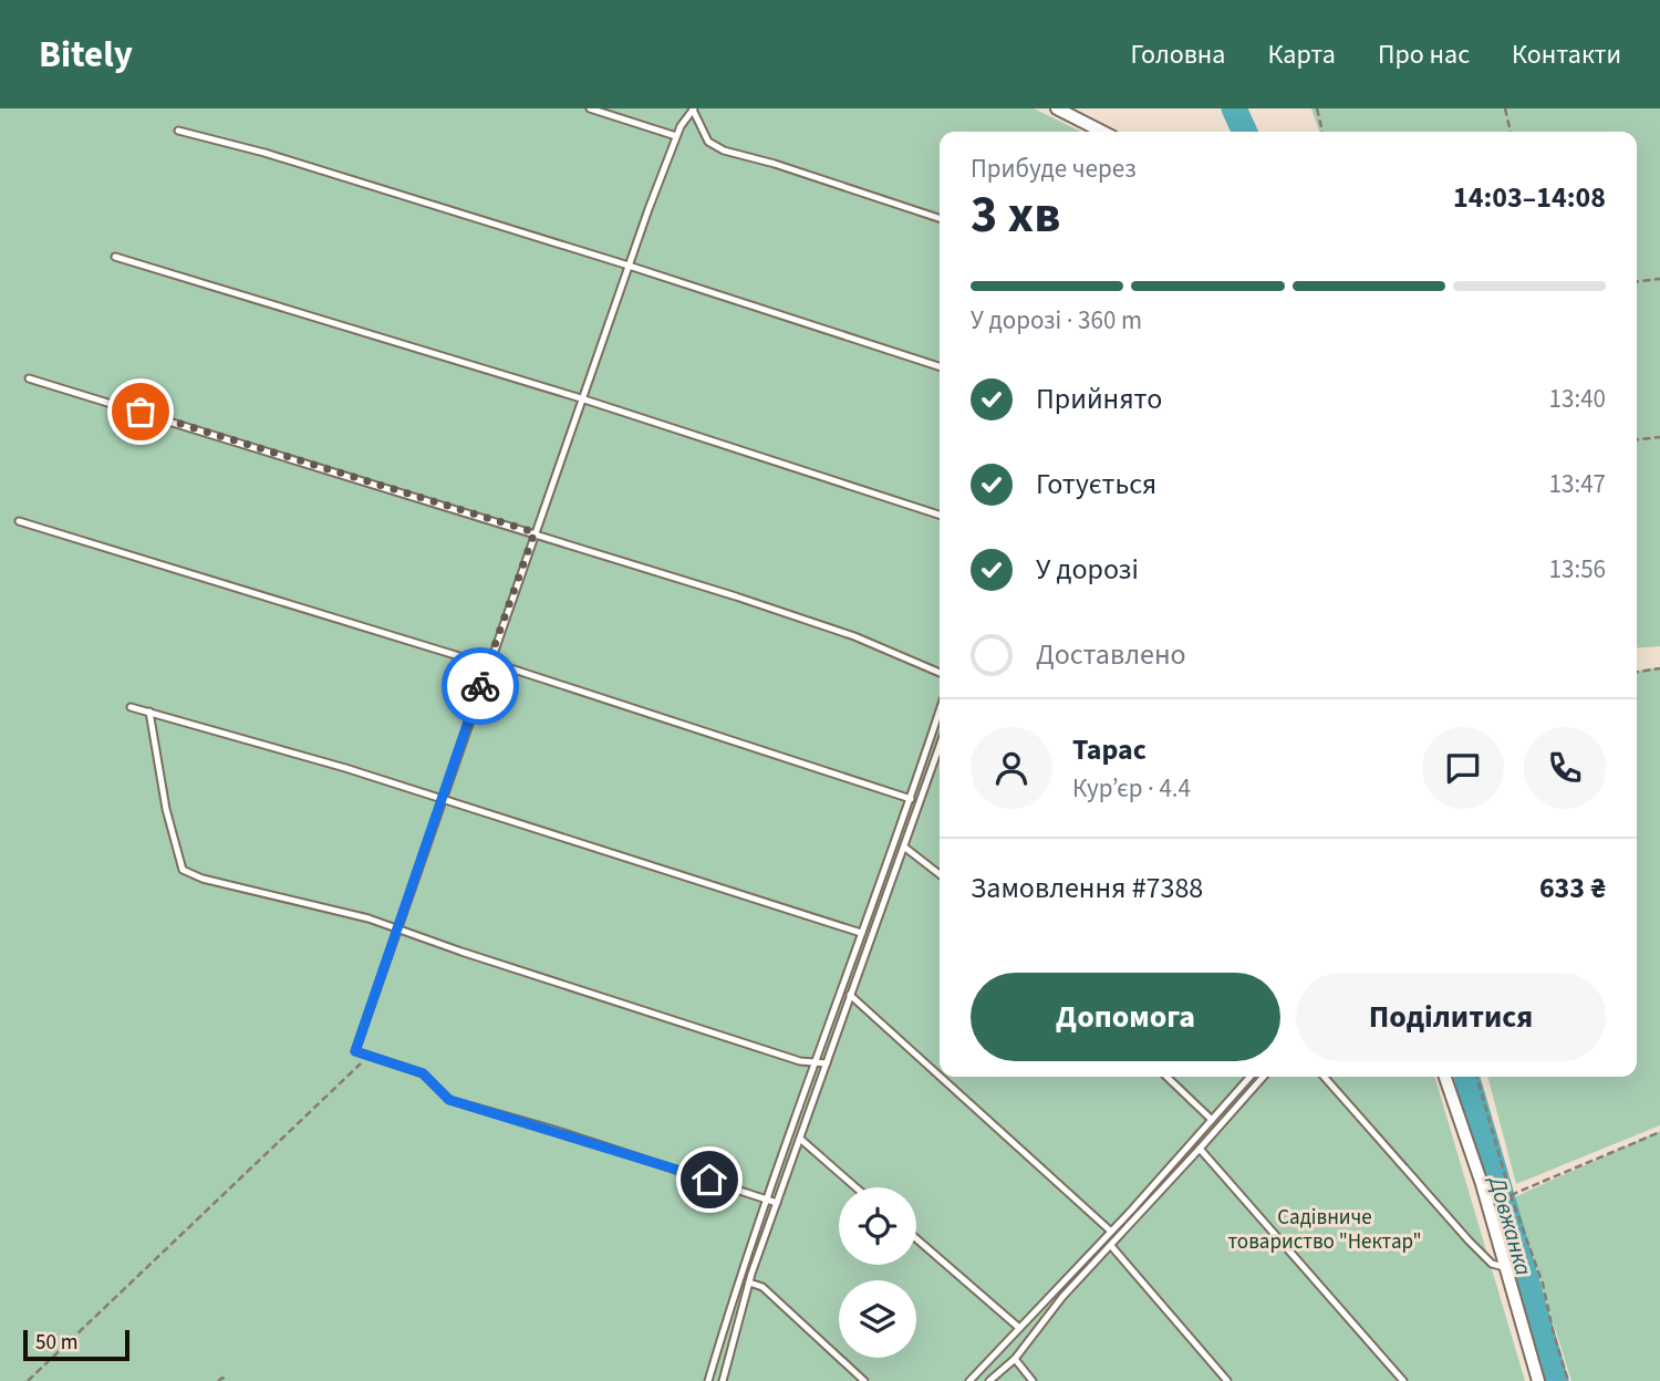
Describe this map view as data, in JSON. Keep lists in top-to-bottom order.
{
  "water": ["Довжанка"],
  "parks": ["Садівниче товариство \"Нектар\""],
  "scale_bar": "50 m",
  "page": {
    "header": "Bitely",
    "nav": [
      "Головна",
      "Карта",
      "Про нас",
      "Контакти"
    ],
    "heading": ["3 хв", "Прибуде через", "14:03–14:08"],
    "panel": [
      "Тарас",
      "Кур’єр · 4.4",
      "Замовлення #7388",
      "633 ₴"
    ],
    "bar": "У дорозі · 360 m",
    "list": [
      ["Прийнято", "13:40"],
      ["Готується", "13:47"],
      ["У дорозі", "13:56"],
      "Доставлено"
    ],
    "buttons": ["Допомога", "Поділитися"],
    "scale": "50 m"
  }
}
